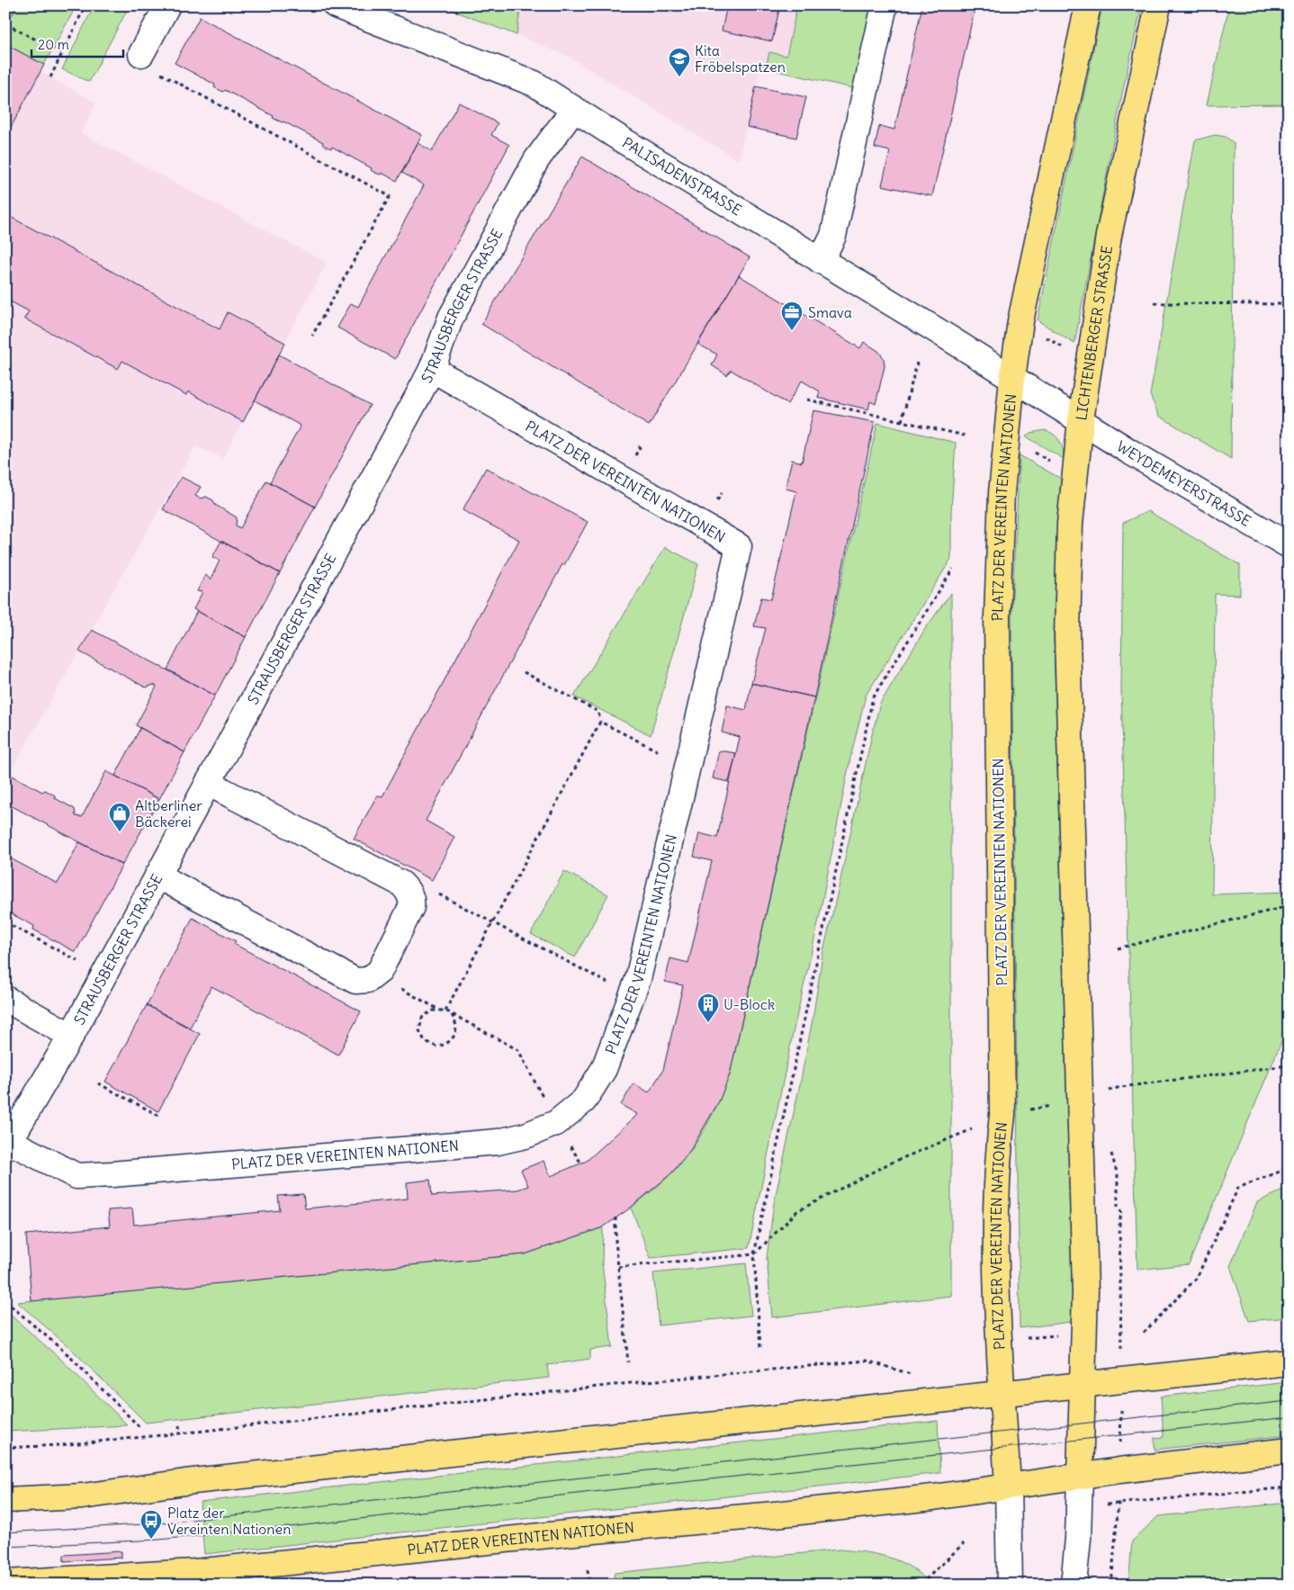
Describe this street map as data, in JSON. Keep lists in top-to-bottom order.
{
  "streets": {
    "main road": ["LICHTENBERGER STRASSE", "PLATZ DER VEREINTEN NATIONEN"],
    "street": ["PALISADENSTRASSE", "STRAUSBERGER STRASSE", "WEYDEMEYERSTRASSE"]
  },
  "crossings": [
    ["PALISADENSTRASSE", "STRAUSBERGER STRASSE"],
    ["PALISADENSTRASSE", "LICHTENBERGER STRASSE"],
    ["PALISADENSTRASSE", "PLATZ DER VEREINTEN NATIONEN"],
    ["STRAUSBERGER STRASSE", "PLATZ DER VEREINTEN NATIONEN"],
    ["LICHTENBERGER STRASSE", "PLATZ DER VEREINTEN NATIONEN"],
    ["LICHTENBERGER STRASSE", "WEYDEMEYERSTRASSE"]
  ],
  "places": {
    "school or university": ["Kita Fröbelspatzen"],
    "office": ["Smava"],
    "shop": ["Altberliner Bäckerei"],
    "building": ["U-Block"],
    "bus stop": ["Platz der Vereinten Nationen"]
  },
  "scale_bar": "20 m"
}
